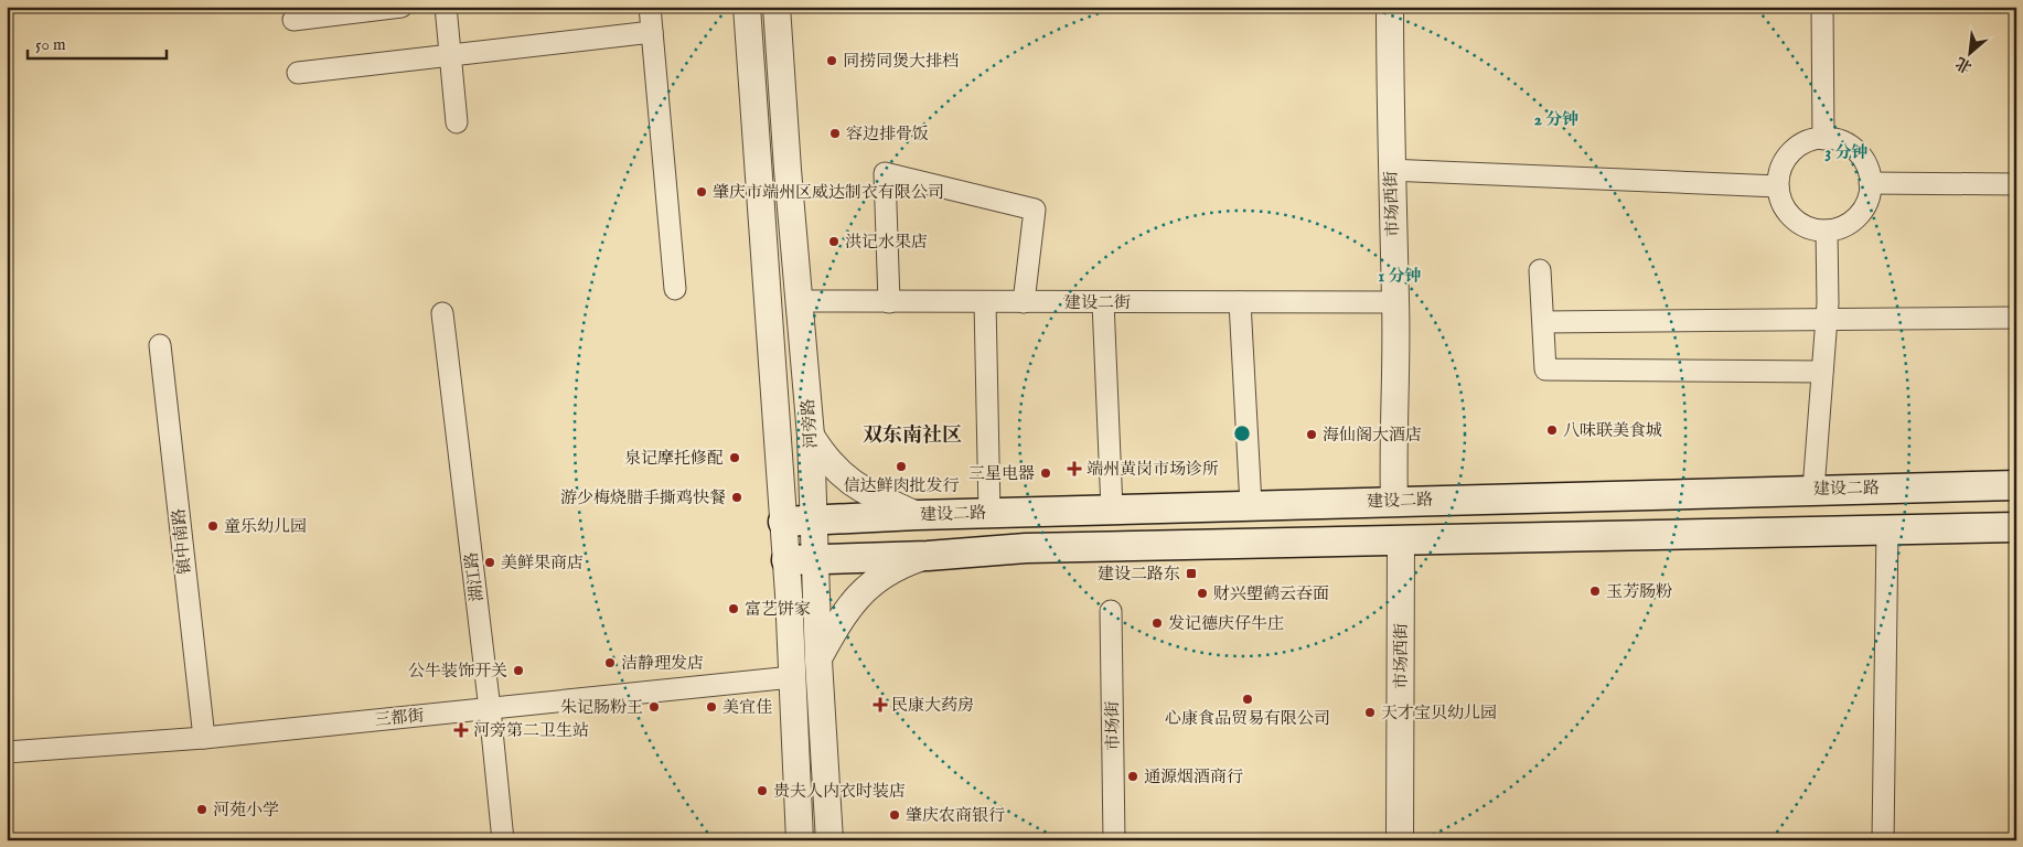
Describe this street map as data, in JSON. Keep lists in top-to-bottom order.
{
  "streets": {
    "main road": ["建设二路"],
    "street": [
      "市场西街",
      "建设二街",
      "河旁路",
      "镇中南路",
      "湖江路",
      "三都街",
      "市场街"
    ]
  },
  "crossings": [
    ["市场西街", "建设二街"],
    ["市场西街", "建设二路"],
    ["建设二街", "河旁路"],
    ["河旁路", "建设二路"],
    ["河旁路", "三都街"],
    ["镇中南路", "三都街"],
    ["湖江路", "三都街"]
  ],
  "districts": ["双东南社区"],
  "places": {
    "other": [
      "同捞同煲大排档",
      "容边排骨饭",
      "肇庆市端州区威达制衣有限公司",
      "洪记水果店",
      "八味联美食城",
      "海仙阁大酒店",
      "泉记摩托修配",
      "信达鲜肉批发行",
      "三星电器",
      "游少梅烧腊手撕鸡快餐",
      "童乐幼儿园",
      "美鲜果商店",
      "玉芳肠粉",
      "财兴塱鹤云吞面",
      "富艺饼家",
      "发记德庆仔牛庄",
      "洁静理发店",
      "公牛装饰开关",
      "心康食品贸易有限公司",
      "朱记肠粉王",
      "美宜佳",
      "天才宝贝幼儿园",
      "通源烟酒商行",
      "贵夫人内衣时装店",
      "河苑小学",
      "肇庆农商银行"
    ],
    "health": ["端州黄岗市场诊所", "民康大药房", "河旁第二卫生站"],
    "transit": ["建设二路东"]
  },
  "scale_bar": "50 m",
  "north": "bottom left",
  "rings": ["2 分钟", "3 分钟", "1 分钟"]
}
